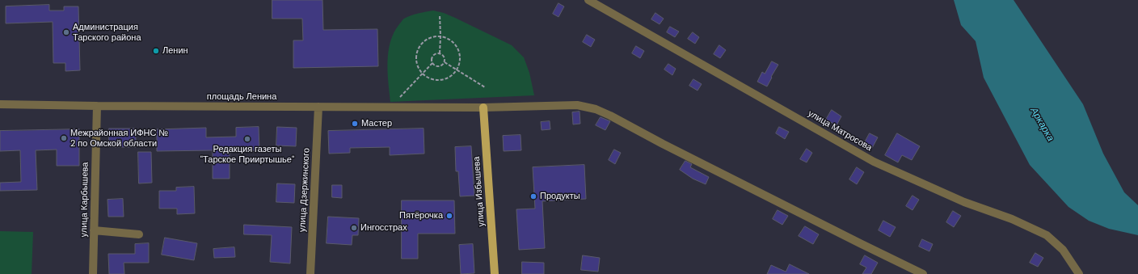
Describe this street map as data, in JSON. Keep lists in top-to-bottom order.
{
  "streets": {
    "main road": ["улица Избышева"],
    "street": [
      "площадь Ленина",
      "улица Матросова",
      "улица Дзержинского",
      "улица Карбышева"
    ]
  },
  "crossings": [
    ["площадь Ленина", "улица Дзержинского"],
    ["площадь Ленина", "улица Избышева"],
    ["площадь Ленина", "улица Карбышева"]
  ],
  "water": ["Аркарка"],
  "places": [
    "Администрация Тарского района",
    "Ленин",
    "Мастер",
    "Межрайонная ИФНС № 2 по Омской области",
    "Редакция газеты \"Тарское Прииртышье\"",
    "Продукты",
    "Пятёрочка",
    "Ингосстрах"
  ]
}
